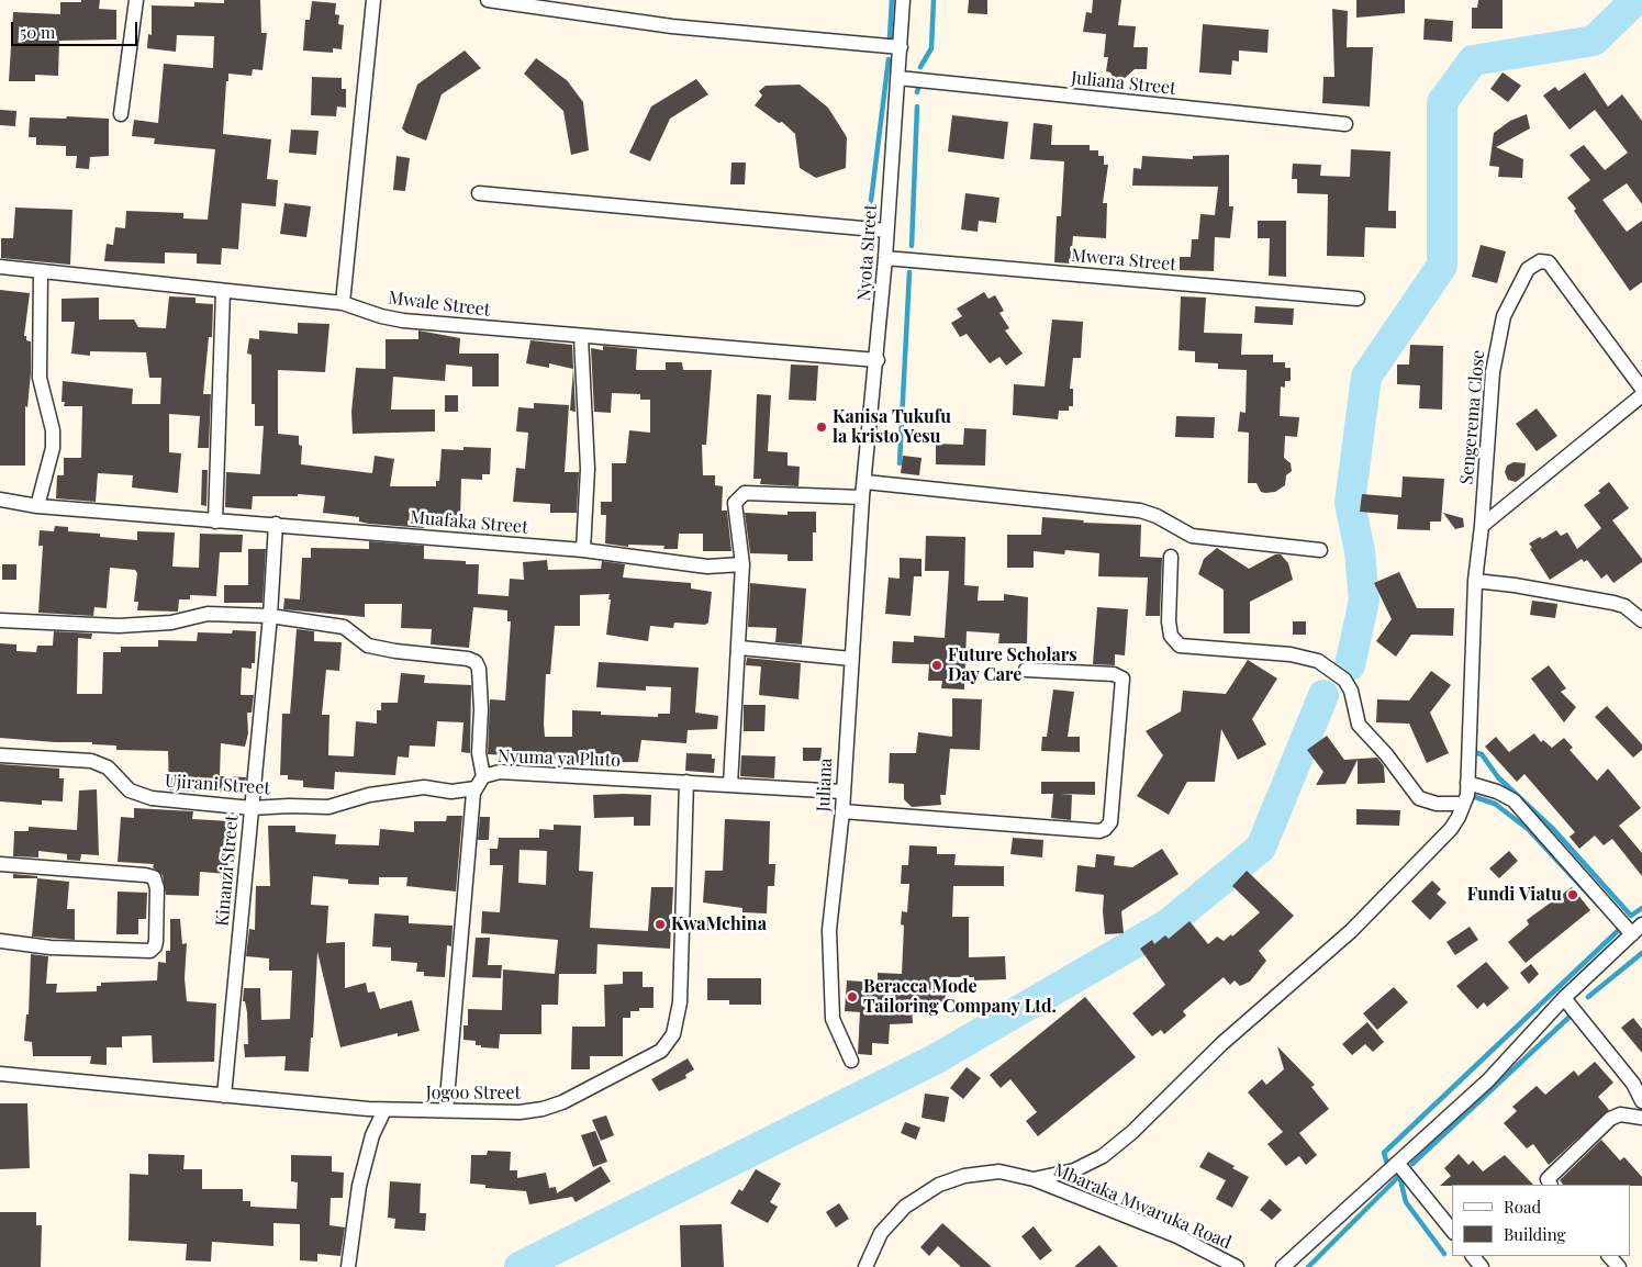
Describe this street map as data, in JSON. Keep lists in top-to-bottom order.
{
  "streets": {
    "street": [
      "Juliana Street",
      "Nyota Street",
      "Mwera Street",
      "Mwale Street",
      "Sengerema Close",
      "Muafaka Street",
      "Nyuma ya Pluto",
      "Ujirani Street",
      "Juliana",
      "Kinanzi Street",
      "Jogoo Street",
      "Mbaraka Mwaruka Road"
    ]
  },
  "crossings": [
    ["Juliana Street", "Nyota Street"],
    ["Nyota Street", "Mwera Street"],
    ["Nyota Street", "Mwale Street"],
    ["Nyota Street", "Juliana"],
    ["Muafaka Street", "Kinanzi Street"],
    ["Nyuma ya Pluto", "Ujirani Street"],
    ["Nyuma ya Pluto", "Juliana"],
    ["Nyuma ya Pluto", "Jogoo Street"],
    ["Ujirani Street", "Kinanzi Street"],
    ["Kinanzi Street", "Jogoo Street"]
  ],
  "places": [
    "Kanisa Tukufu la kristo Yesu",
    "Future Scholars Day Care",
    "Fundi Viatu",
    "KwaMchina",
    "Beracca Mode Tailoring Company Ltd."
  ],
  "legend": ["Road", "Building"],
  "scale_bar": "50 m"
}
